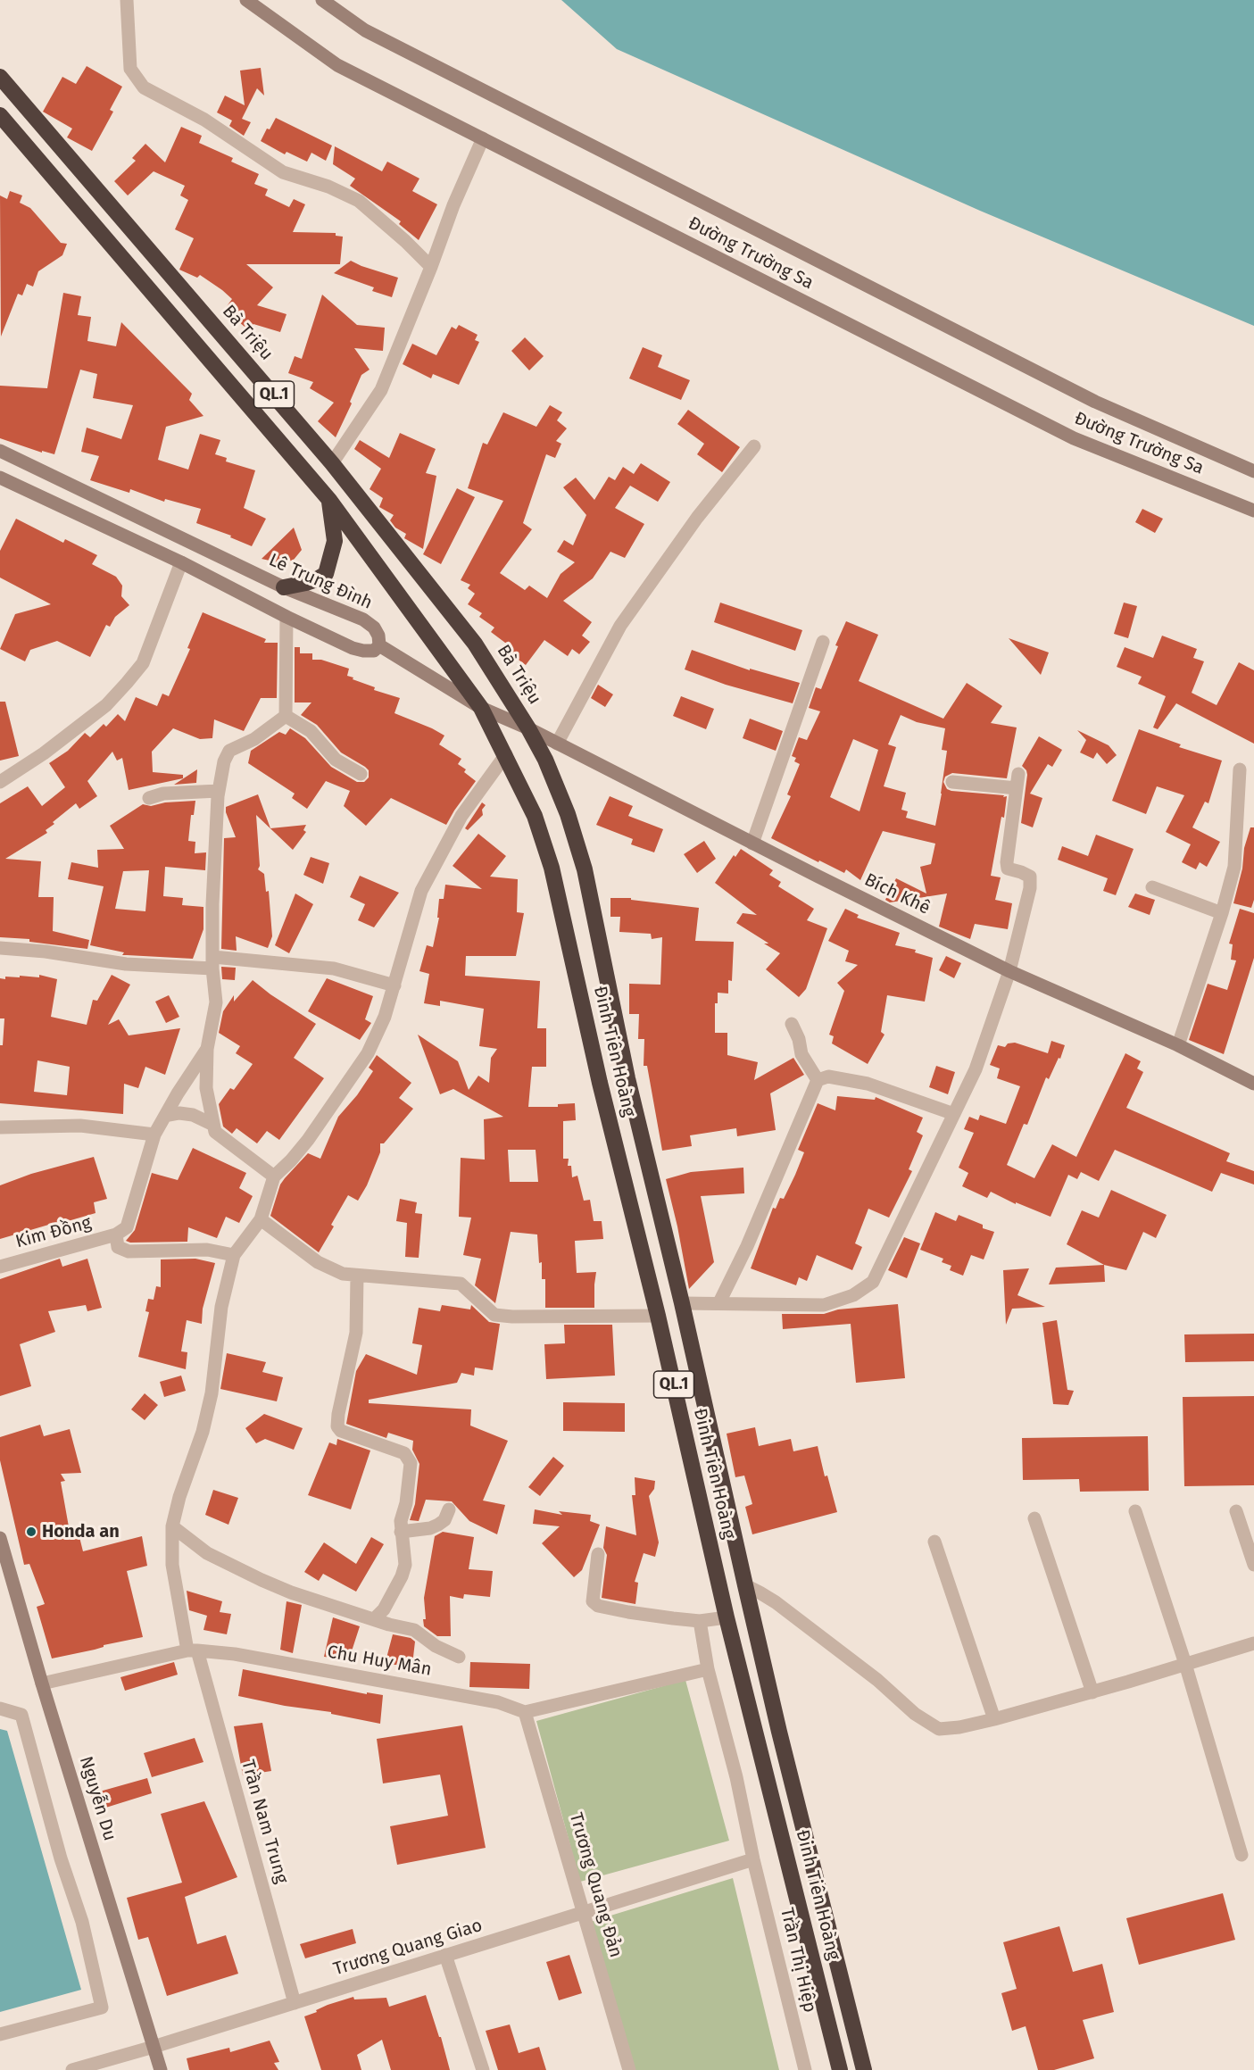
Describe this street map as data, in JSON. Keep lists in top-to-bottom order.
{
  "streets": {
    "highway": ["Bà Triệu", "QL.1", "Đinh Tiên Hoàng"],
    "main road": [
      "Đường Trường Sa",
      "Lê Trung Đình",
      "Bích Khê",
      "Nguyễn Du"
    ],
    "street": [
      "Kim Đồng",
      "Chu Huy Mân",
      "Trần Nam Trung",
      "Trương Quang Đản",
      "Trương Quang Giao",
      "Trần Thị Hiệp"
    ]
  },
  "crossings": [
    ["Bà Triệu", "Bích Khê"],
    ["Bà Triệu", "Đinh Tiên Hoàng"],
    ["QL.1", "Bích Khê"],
    ["QL.1", "Đinh Tiên Hoàng"],
    ["Lê Trung Đình", "Bích Khê"],
    ["Bích Khê", "Đinh Tiên Hoàng"],
    ["Chu Huy Mân", "Nguyễn Du"],
    ["Chu Huy Mân", "Trần Nam Trung"],
    ["Chu Huy Mân", "Trương Quang Đản"],
    ["Nguyễn Du", "Trương Quang Giao"],
    ["Trần Nam Trung", "Trương Quang Giao"],
    ["Trương Quang Đản", "Trương Quang Giao"],
    ["Trương Quang Giao", "Trần Thị Hiệp"]
  ],
  "places": ["Honda an"]
}
